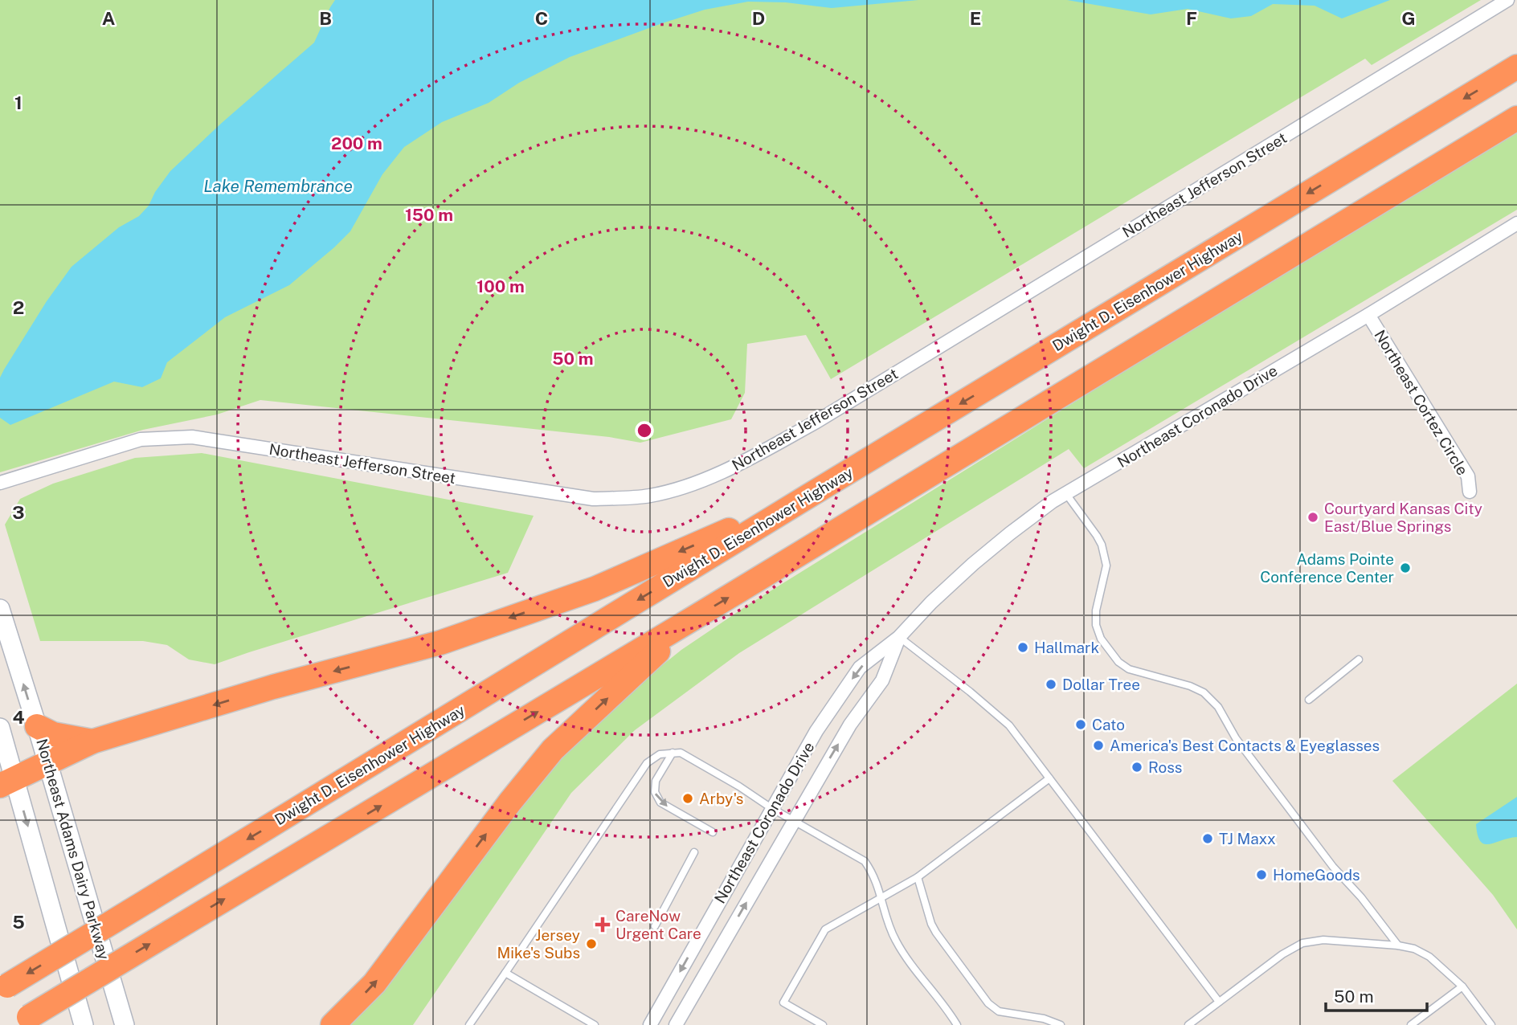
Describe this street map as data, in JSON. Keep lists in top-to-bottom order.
{
  "streets": {
    "highway": ["Dwight D. Eisenhower Highway"],
    "main road": ["Northeast Adams Dairy Parkway"],
    "street": ["Northeast Jefferson Street", "Northeast Cortez Circle", "Northeast Coronado Drive"]
  },
  "crossings": [
    ["Northeast Cortez Circle", "Northeast Coronado Drive"]
  ],
  "water": ["Lake Remembrance"],
  "places": {
    "other": [
      "Courtyard Kansas City East/Blue Springs",
      "Adams Pointe Conference Center",
      "Hallmark",
      "Dollar Tree",
      "Cato",
      "America's Best Contacts & Eyeglasses",
      "Ross",
      "Arby's",
      "TJ Maxx",
      "HomeGoods",
      "Jersey Mike's Subs"
    ],
    "health": ["CareNow Urgent Care"]
  },
  "scale_bar": "50 m",
  "grid": {
    "columns": [
      "A",
      "B",
      "C",
      "D",
      "E",
      "F",
      "G"
    ],
    "rows": [
      "1",
      "2",
      "3",
      "4",
      "5"
    ]
  },
  "rings": [
    "200 m",
    "150 m",
    "100 m",
    "50 m"
  ]
}
